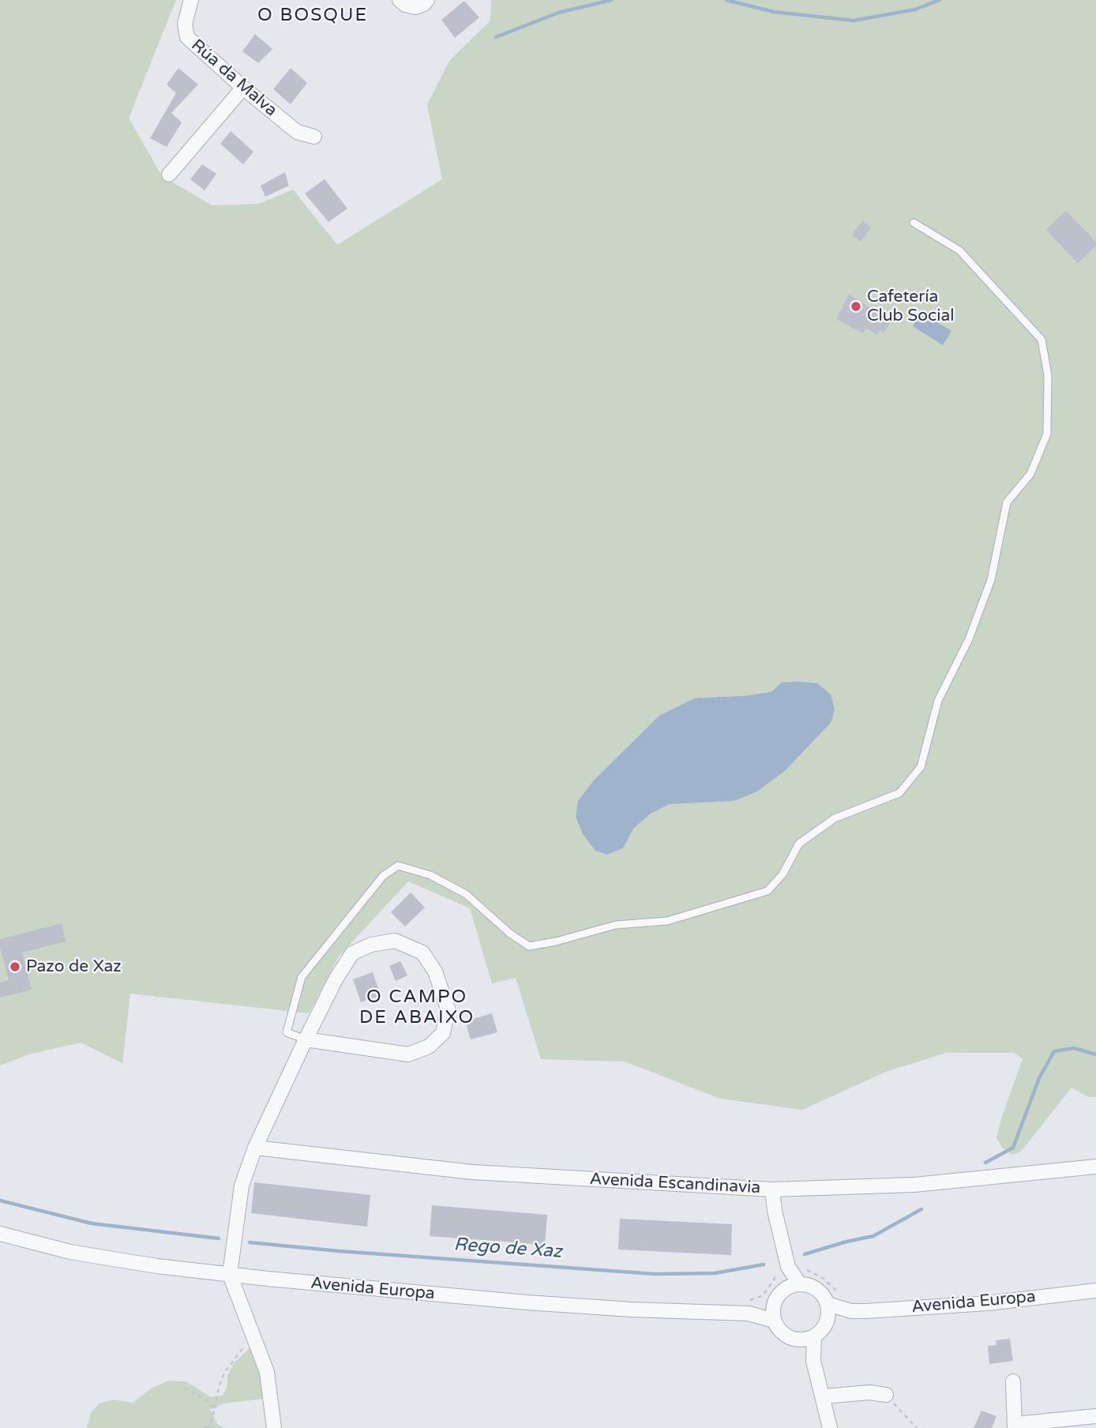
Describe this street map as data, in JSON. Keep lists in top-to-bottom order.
{
  "streets": {
    "street": ["Rúa da Malva", "Avenida Escandinavia", "Avenida Europa"]
  },
  "districts": ["O BOSQUE", "O CAMPO DE ABAIXO"],
  "water": ["Rego de Xaz"],
  "places": ["Cafetería Club Social", "Pazo de Xaz"]
}
